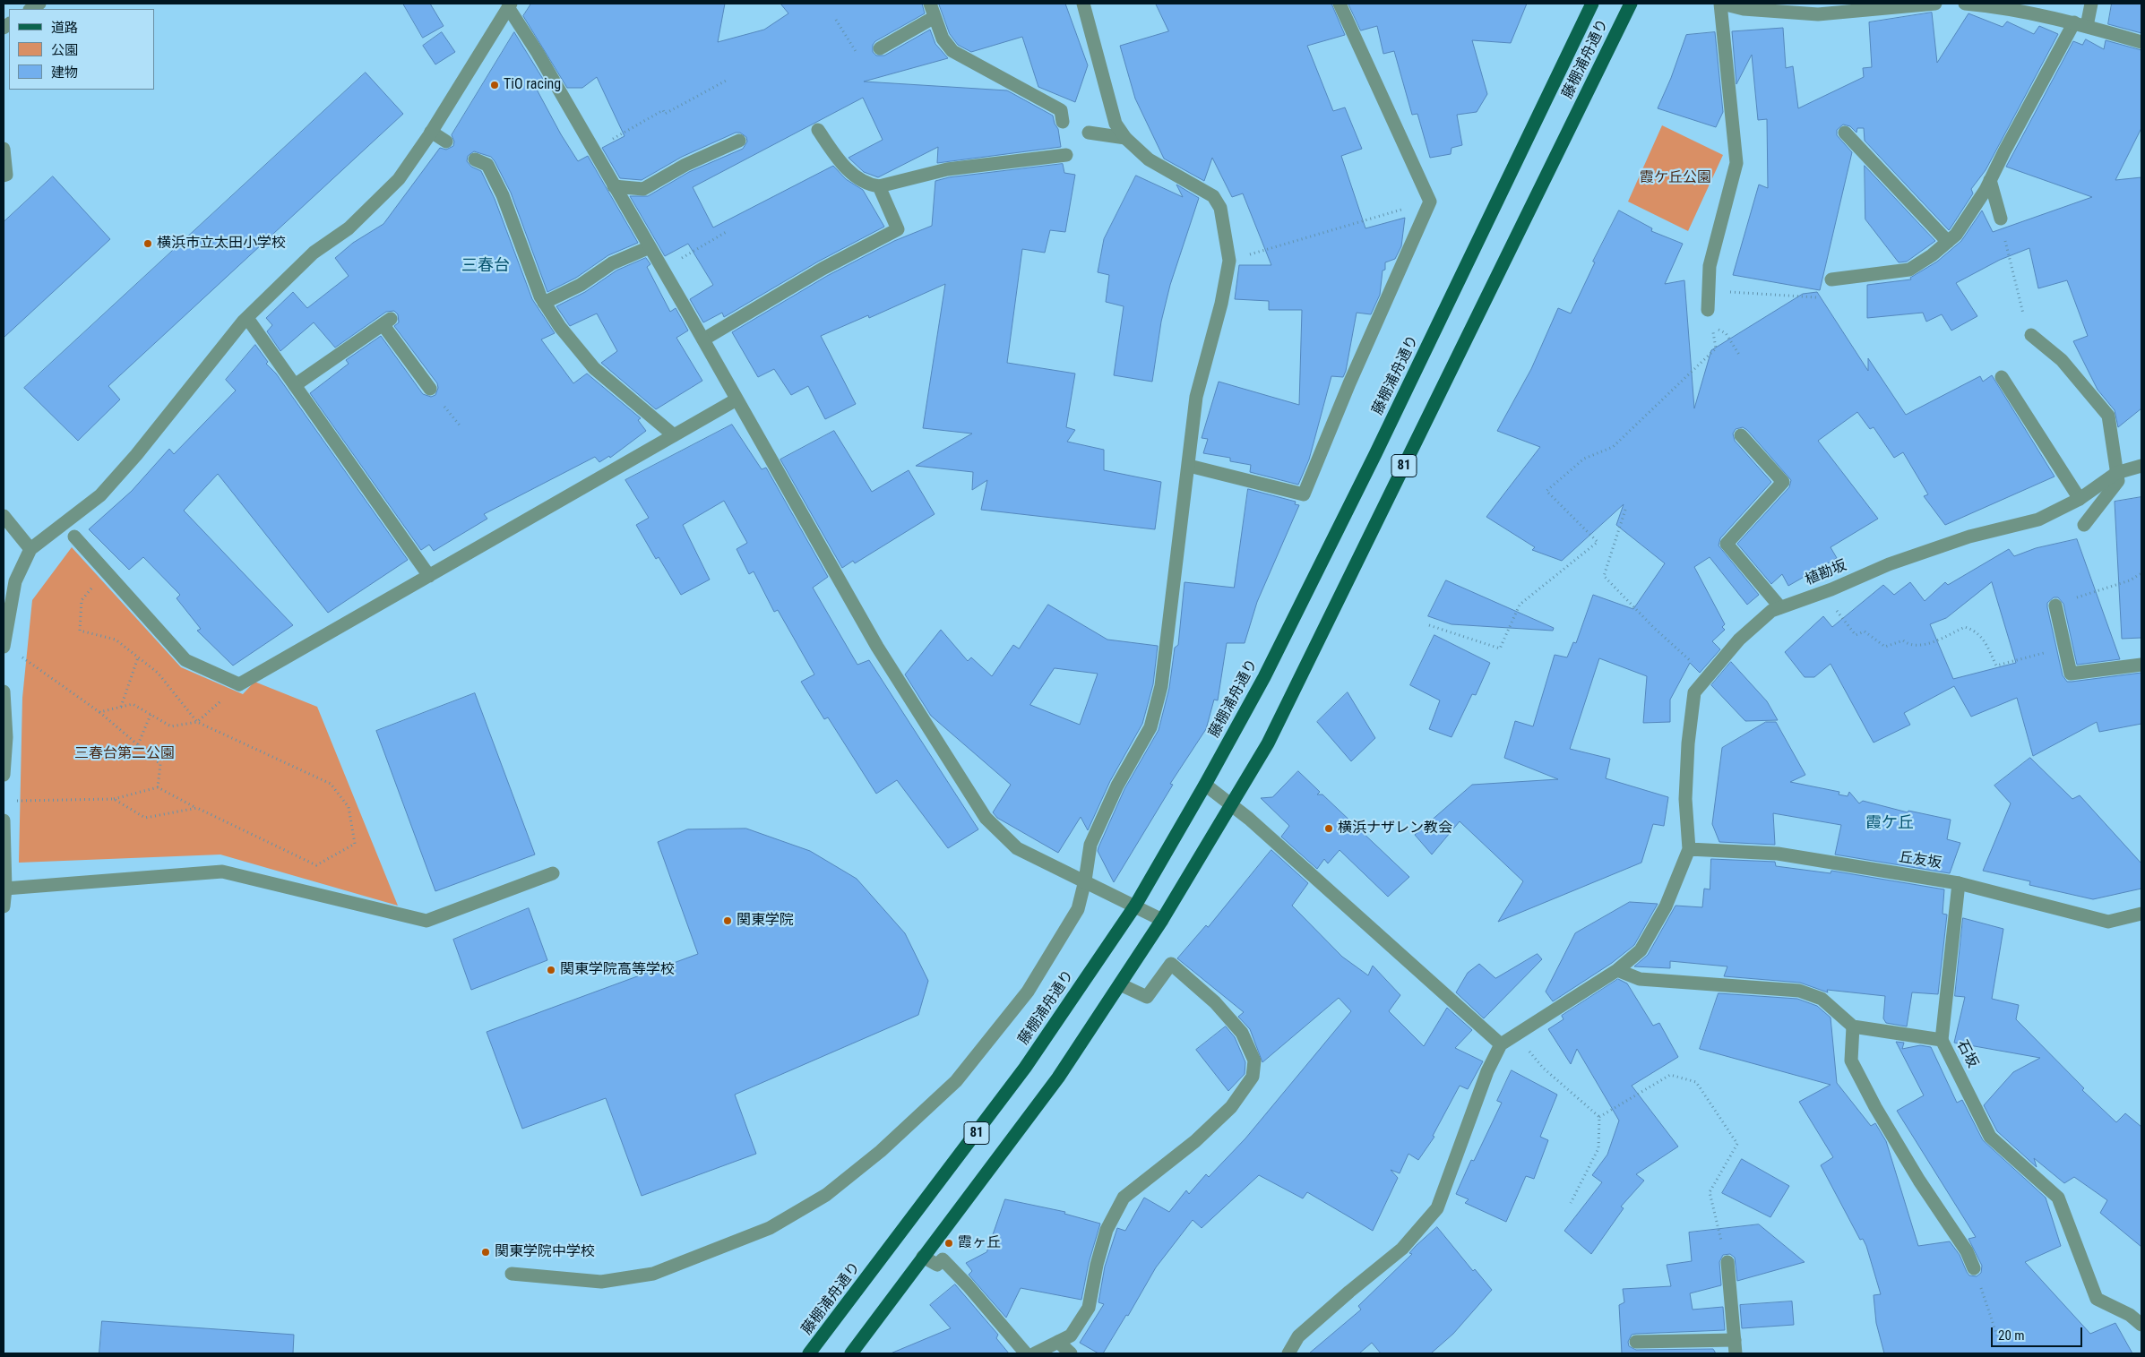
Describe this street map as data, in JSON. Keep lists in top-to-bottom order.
{
  "streets": {
    "main road": ["藤棚浦舟通り", "81"],
    "street": ["植勘坂", "丘友坂", "石坂"]
  },
  "crossings": [
    ["植勘坂", "丘友坂"]
  ],
  "districts": ["三春台", "霞ケ丘"],
  "parks": ["霞ケ丘公園", "三春台第二公園"],
  "places": [
    "TiO racing",
    "横浜市立太田小学校",
    "横浜ナザレン教会",
    "関東学院",
    "関東学院高等学校",
    "霞ヶ丘",
    "関東学院中学校"
  ],
  "legend": ["道路", "公園", "建物"],
  "scale_bar": "20 m"
}
